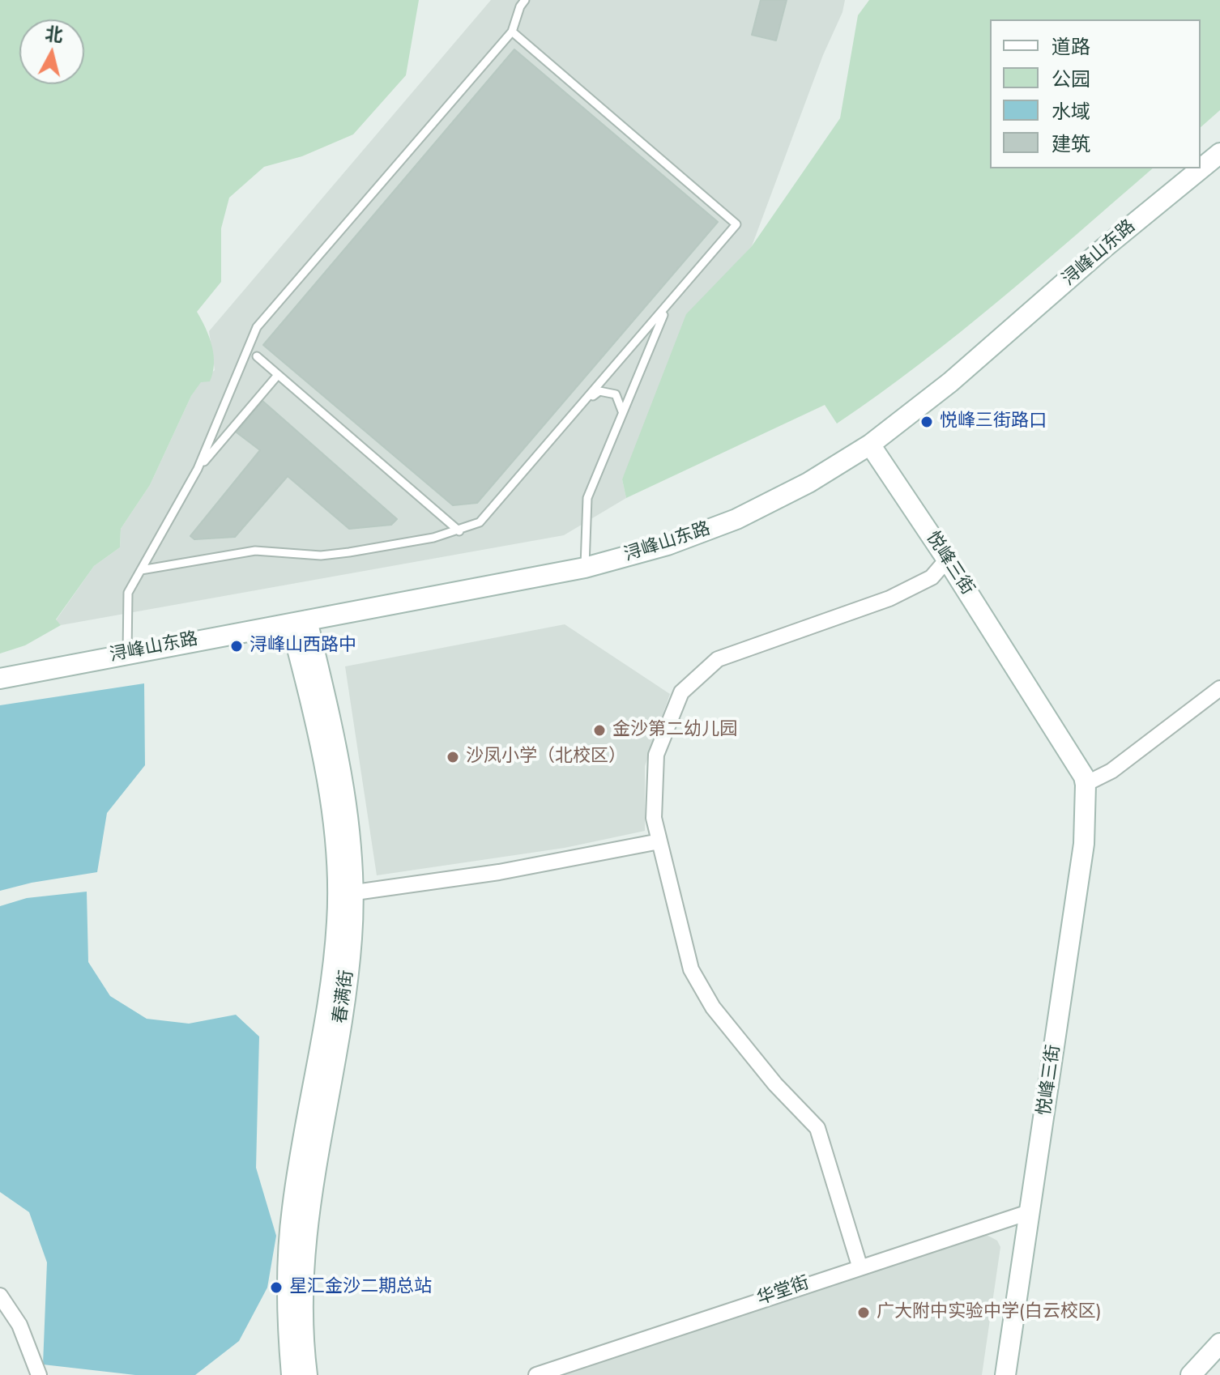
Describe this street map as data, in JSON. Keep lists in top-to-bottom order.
{
  "streets": {
    "street": [
      "浔峰山东路",
      "悦峰三街",
      "春满街",
      "华堂街"
    ]
  },
  "crossings": [
    ["浔峰山东路", "悦峰三街"],
    ["浔峰山东路", "春满街"],
    ["悦峰三街", "华堂街"]
  ],
  "places": [
    "悦峰三街路口",
    "浔峰山西路中",
    "金沙第二幼儿园",
    "沙凤小学（北校区）",
    "星汇金沙二期总站",
    "广大附中实验中学(白云校区)"
  ],
  "legend": [
    "道路",
    "公园",
    "水域",
    "建筑"
  ],
  "north": "top"
}
